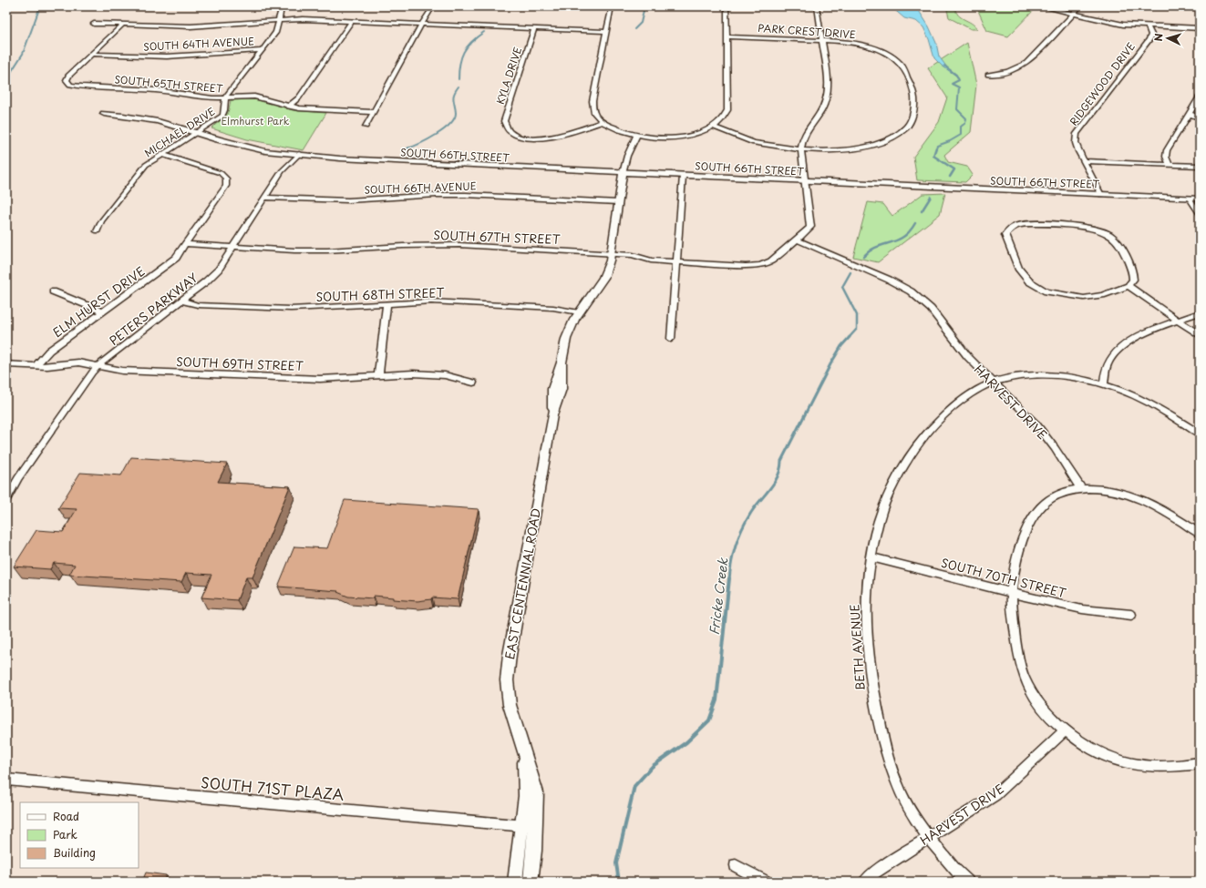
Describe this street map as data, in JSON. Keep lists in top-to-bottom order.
{
  "streets": {
    "street": [
      "PARK CREST DRIVE",
      "SOUTH 64TH AVENUE",
      "KYLA DRIVE",
      "SOUTH 65TH STREET",
      "RIDGEWOOD DRIVE",
      "MICHAEL DRIVE",
      "SOUTH 66TH STREET",
      "SOUTH 66TH AVENUE",
      "SOUTH 67TH STREET",
      "SOUTH 68TH STREET",
      "ELM HURST DRIVE",
      "PETERS PARKWAY",
      "SOUTH 69TH STREET",
      "HARVEST DRIVE",
      "SOUTH 70TH STREET",
      "EAST CENTENNIAL ROAD",
      "BETH AVENUE",
      "SOUTH 71ST PLAZA"
    ]
  },
  "crossings": [
    ["SOUTH 64TH AVENUE", "SOUTH 65TH STREET"],
    ["SOUTH 64TH AVENUE", "MICHAEL DRIVE"],
    ["SOUTH 65TH STREET", "MICHAEL DRIVE"],
    ["RIDGEWOOD DRIVE", "SOUTH 66TH STREET"],
    ["MICHAEL DRIVE", "SOUTH 66TH STREET"],
    ["MICHAEL DRIVE", "ELM HURST DRIVE"],
    ["SOUTH 66TH STREET", "PETERS PARKWAY"],
    ["SOUTH 66TH STREET", "EAST CENTENNIAL ROAD"],
    ["SOUTH 66TH AVENUE", "PETERS PARKWAY"],
    ["SOUTH 66TH AVENUE", "EAST CENTENNIAL ROAD"],
    ["SOUTH 67TH STREET", "ELM HURST DRIVE"],
    ["SOUTH 67TH STREET", "PETERS PARKWAY"],
    ["SOUTH 67TH STREET", "HARVEST DRIVE"],
    ["SOUTH 67TH STREET", "EAST CENTENNIAL ROAD"],
    ["SOUTH 68TH STREET", "PETERS PARKWAY"],
    ["SOUTH 68TH STREET", "EAST CENTENNIAL ROAD"],
    ["ELM HURST DRIVE", "SOUTH 69TH STREET"],
    ["PETERS PARKWAY", "SOUTH 69TH STREET"],
    ["HARVEST DRIVE", "BETH AVENUE"],
    ["SOUTH 70TH STREET", "BETH AVENUE"],
    ["EAST CENTENNIAL ROAD", "SOUTH 71ST PLAZA"]
  ],
  "water": ["Fricke Creek"],
  "parks": ["Elmhurst Park"],
  "legend": ["Road", "Park", "Building"],
  "north": "left"
}
